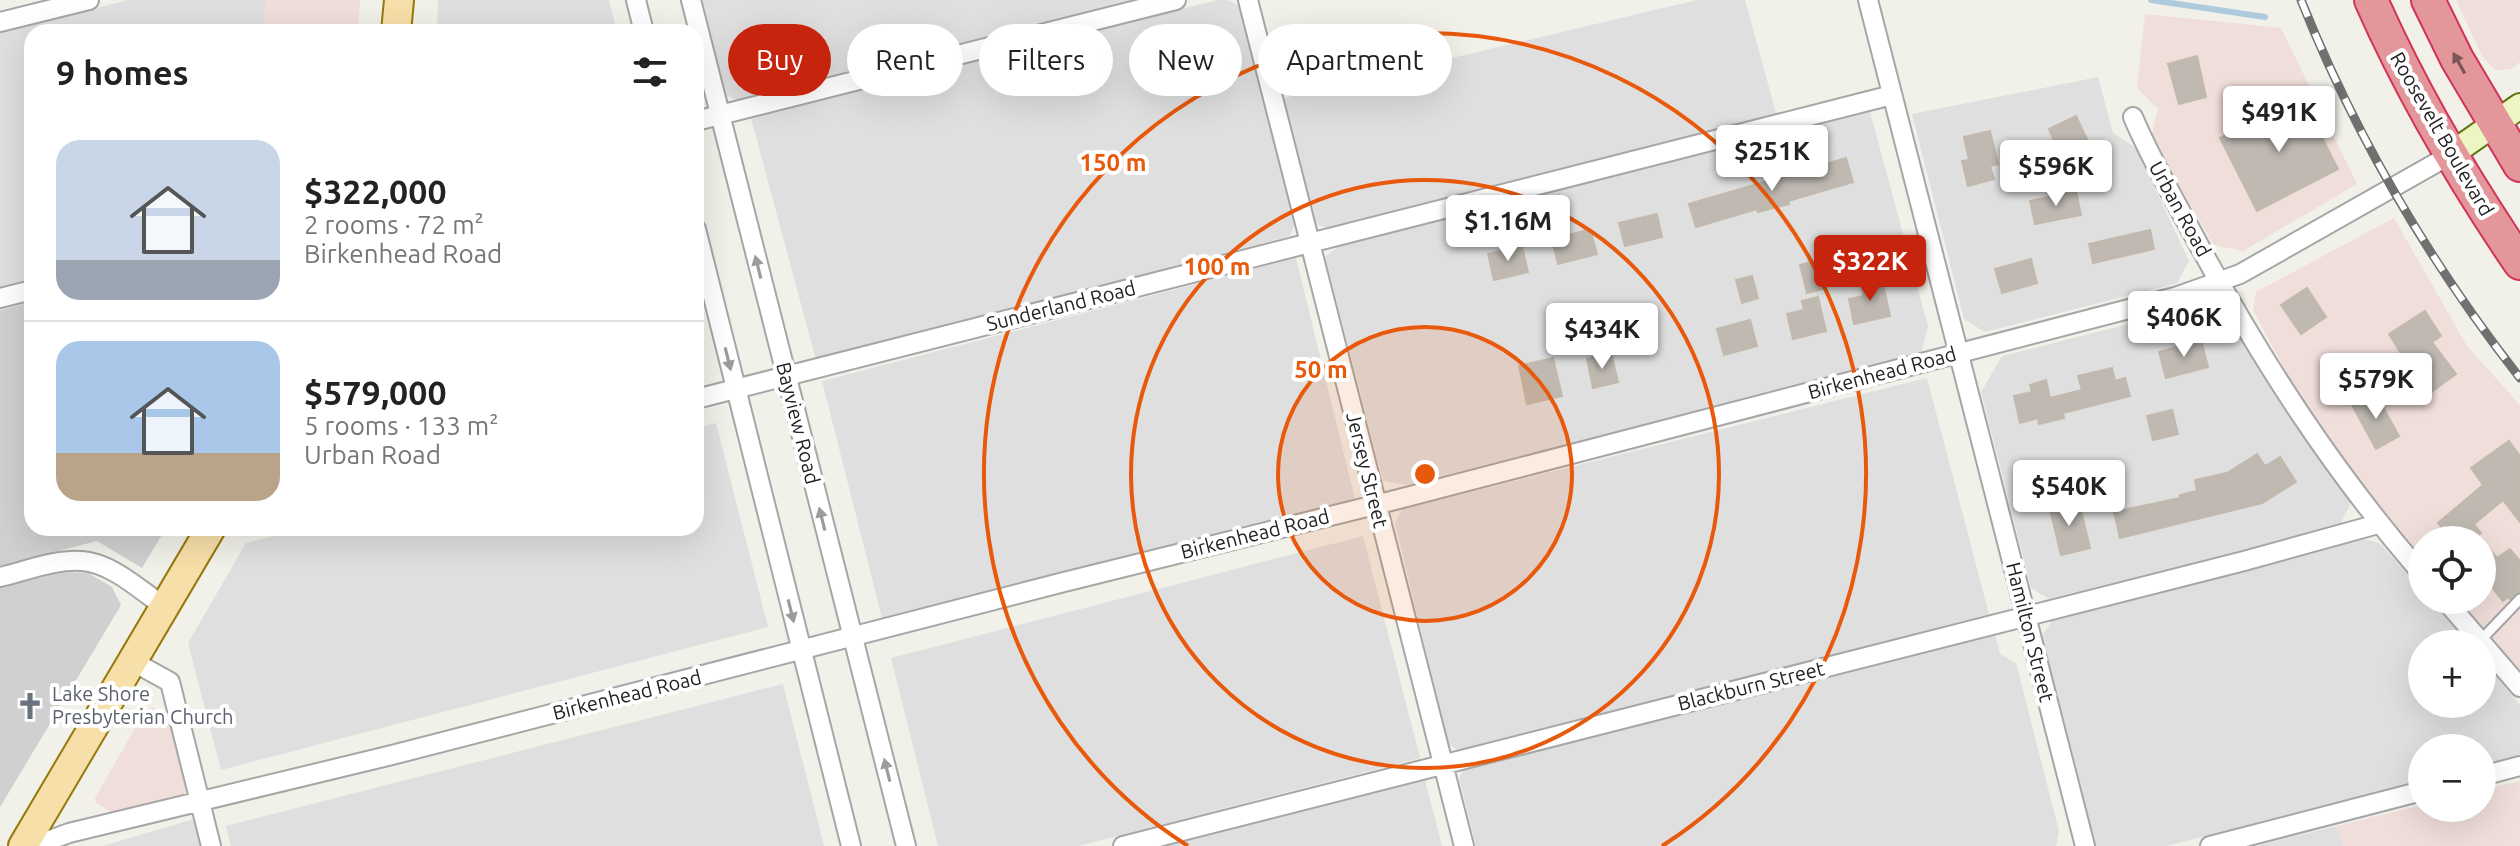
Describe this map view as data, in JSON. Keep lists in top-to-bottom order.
{
  "streets": {
    "highway": ["Roosevelt Boulevard"],
    "street": [
      "Urban Road",
      "Sunderland Road",
      "Birkenhead Road",
      "Bayview Road",
      "Jersey Street",
      "Hamilton Street",
      "Blackburn Street"
    ]
  },
  "crossings": [
    ["Roosevelt Boulevard", "Birkenhead Road"],
    ["Urban Road", "Birkenhead Road"],
    ["Urban Road", "Blackburn Street"],
    ["Sunderland Road", "Bayview Road"],
    ["Sunderland Road", "Jersey Street"],
    ["Sunderland Road", "Hamilton Street"],
    ["Birkenhead Road", "Bayview Road"],
    ["Birkenhead Road", "Jersey Street"],
    ["Birkenhead Road", "Hamilton Street"],
    ["Jersey Street", "Blackburn Street"],
    ["Hamilton Street", "Blackburn Street"]
  ],
  "places": {
    "church": ["Lake Shore Presbyterian Church"]
  },
  "page": {
    "chip": [
      "Buy",
      "Rent",
      "Filters",
      "New",
      "Apartment"
    ],
    "heading": "9 homes",
    "price": [
      "$491K",
      "$251K",
      "$596K",
      "$1.16M",
      "$322K",
      "$406K",
      "$434K",
      "$579K",
      "$540K"
    ],
    "list": [
      {
        "name": "$322,000",
        "note": "2 rooms · 72 m² · Birkenhead Road"
      },
      {
        "name": "$579,000",
        "note": "5 rooms · 133 m² · Urban Road"
      }
    ],
    "map_buttons": ["+", "−"]
  },
  "rings": ["150 m", "100 m", "50 m"]
}
